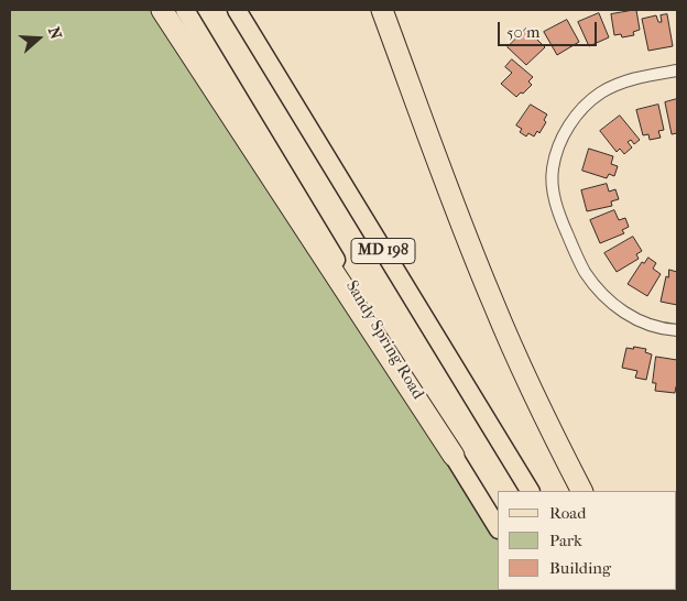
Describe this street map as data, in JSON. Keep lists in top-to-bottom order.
{
  "streets": {
    "main road": ["MD 198", "Sandy Spring Road"]
  },
  "legend": ["Road", "Park", "Building"],
  "scale_bar": "50 m",
  "north": "right"
}
